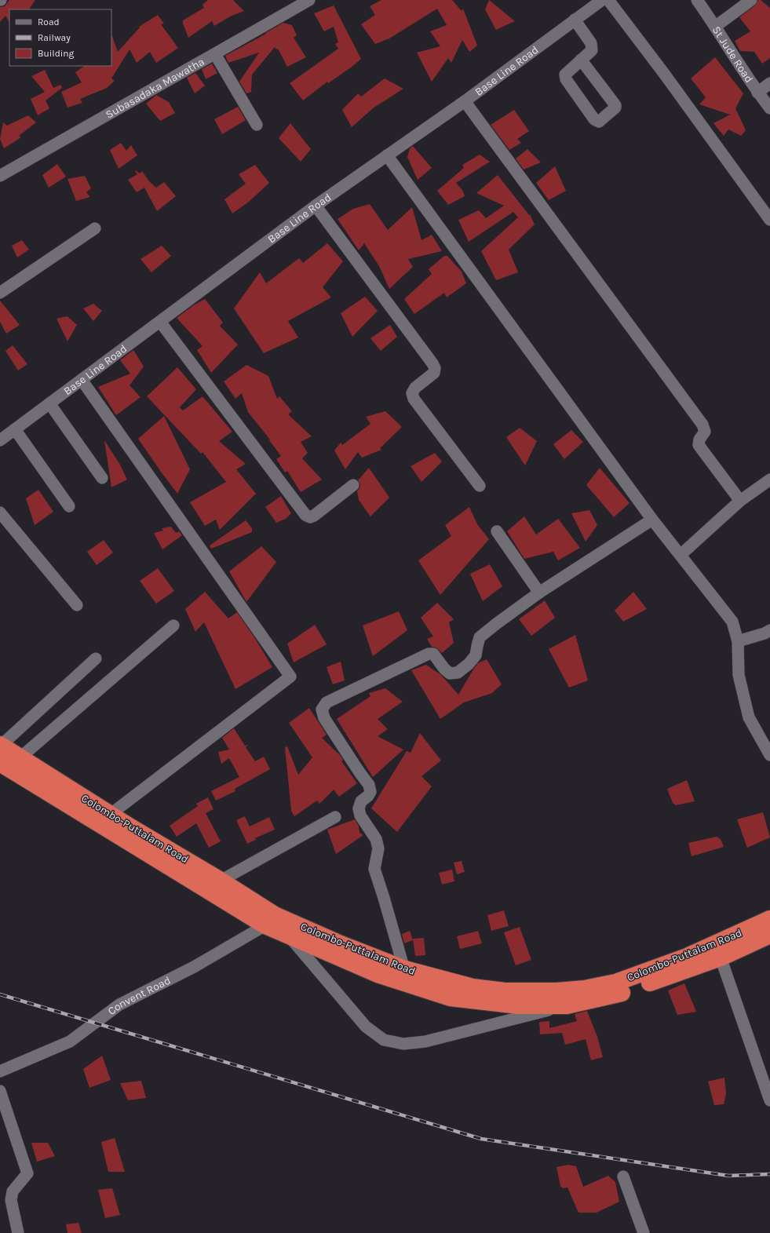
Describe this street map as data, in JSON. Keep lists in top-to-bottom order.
{
  "streets": {
    "highway": ["Colombo-Puttalam Road"],
    "street": [
      "St Jude Road",
      "Base Line Road",
      "Subasadaka Mawatha",
      "Convent Road"
    ]
  },
  "crossings": [
    ["Colombo-Puttalam Road", "Convent Road"]
  ],
  "legend": ["Road", "Railway", "Building"]
}
